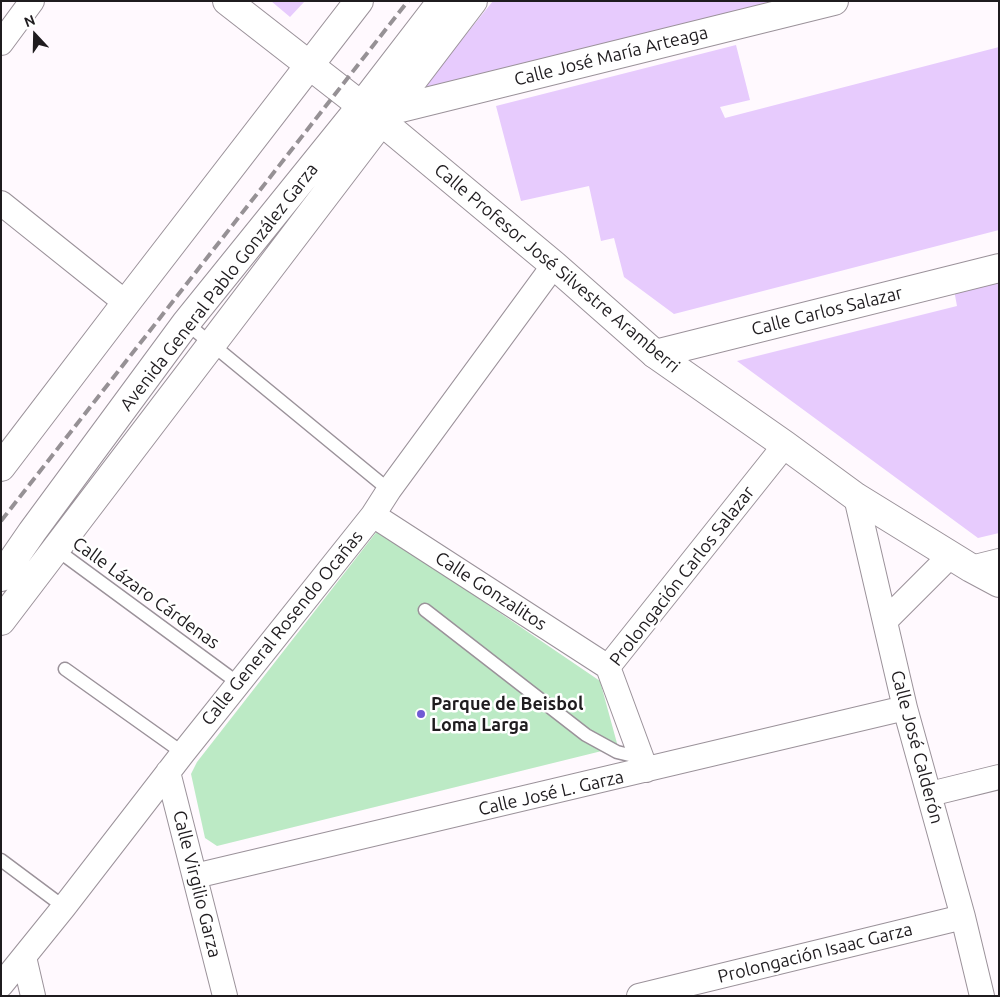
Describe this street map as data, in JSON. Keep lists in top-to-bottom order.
{
  "streets": {
    "main road": [
      "Calle José María Arteaga",
      "Calle Profesor José Silvestre Aramberri",
      "Avenida General Pablo González Garza",
      "Calle Carlos Salazar"
    ],
    "street": [
      "Prolongación Carlos Salazar",
      "Calle Gonzalitos",
      "Calle General Rosendo Ocañas",
      "Calle José Calderón",
      "Calle José L. Garza",
      "Calle Virgilio Garza",
      "Prolongación Isaac Garza"
    ],
    "lane": ["Calle Lázaro Cárdenas"]
  },
  "crossings": [
    ["Calle José María Arteaga", "Calle Profesor José Silvestre Aramberri"],
    ["Calle José María Arteaga", "Avenida General Pablo González Garza"],
    ["Calle Profesor José Silvestre Aramberri", "Avenida General Pablo González Garza"],
    ["Calle Profesor José Silvestre Aramberri", "Calle Carlos Salazar"],
    ["Calle Profesor José Silvestre Aramberri", "Prolongación Carlos Salazar"],
    ["Calle Profesor José Silvestre Aramberri", "Calle General Rosendo Ocañas"],
    ["Calle Profesor José Silvestre Aramberri", "Calle José Calderón"],
    ["Avenida General Pablo González Garza", "Calle Lázaro Cárdenas"],
    ["Prolongación Carlos Salazar", "Calle Gonzalitos"],
    ["Prolongación Carlos Salazar", "Calle José L. Garza"],
    ["Calle Gonzalitos", "Calle General Rosendo Ocañas"],
    ["Calle Lázaro Cárdenas", "Calle General Rosendo Ocañas"],
    ["Calle General Rosendo Ocañas", "Calle Virgilio Garza"],
    ["Calle José Calderón", "Calle José L. Garza"],
    ["Calle José Calderón", "Prolongación Isaac Garza"],
    ["Calle José L. Garza", "Calle Virgilio Garza"]
  ],
  "places": ["Parque de Beisbol Loma Larga"],
  "north": "top"
}
